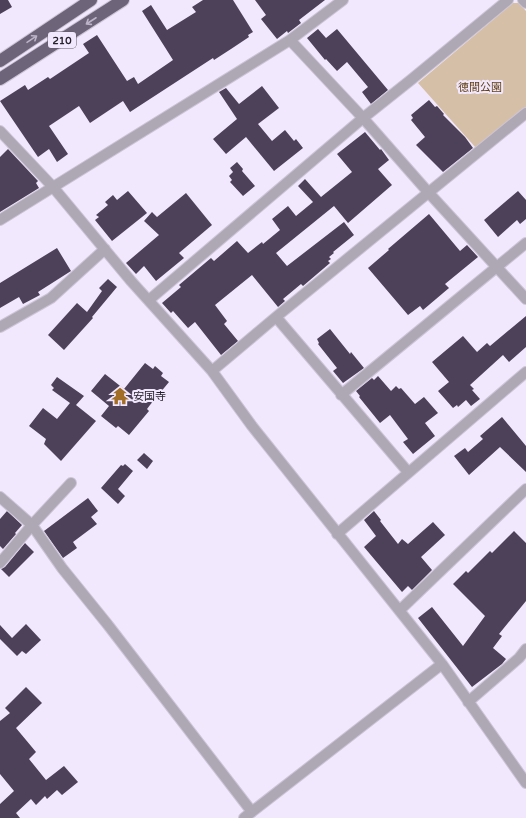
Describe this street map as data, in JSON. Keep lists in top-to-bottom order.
{
  "streets": {
    "highway": ["210"]
  },
  "parks": ["徳間公園"],
  "places": {
    "temple": ["安国寺"]
  }
}
